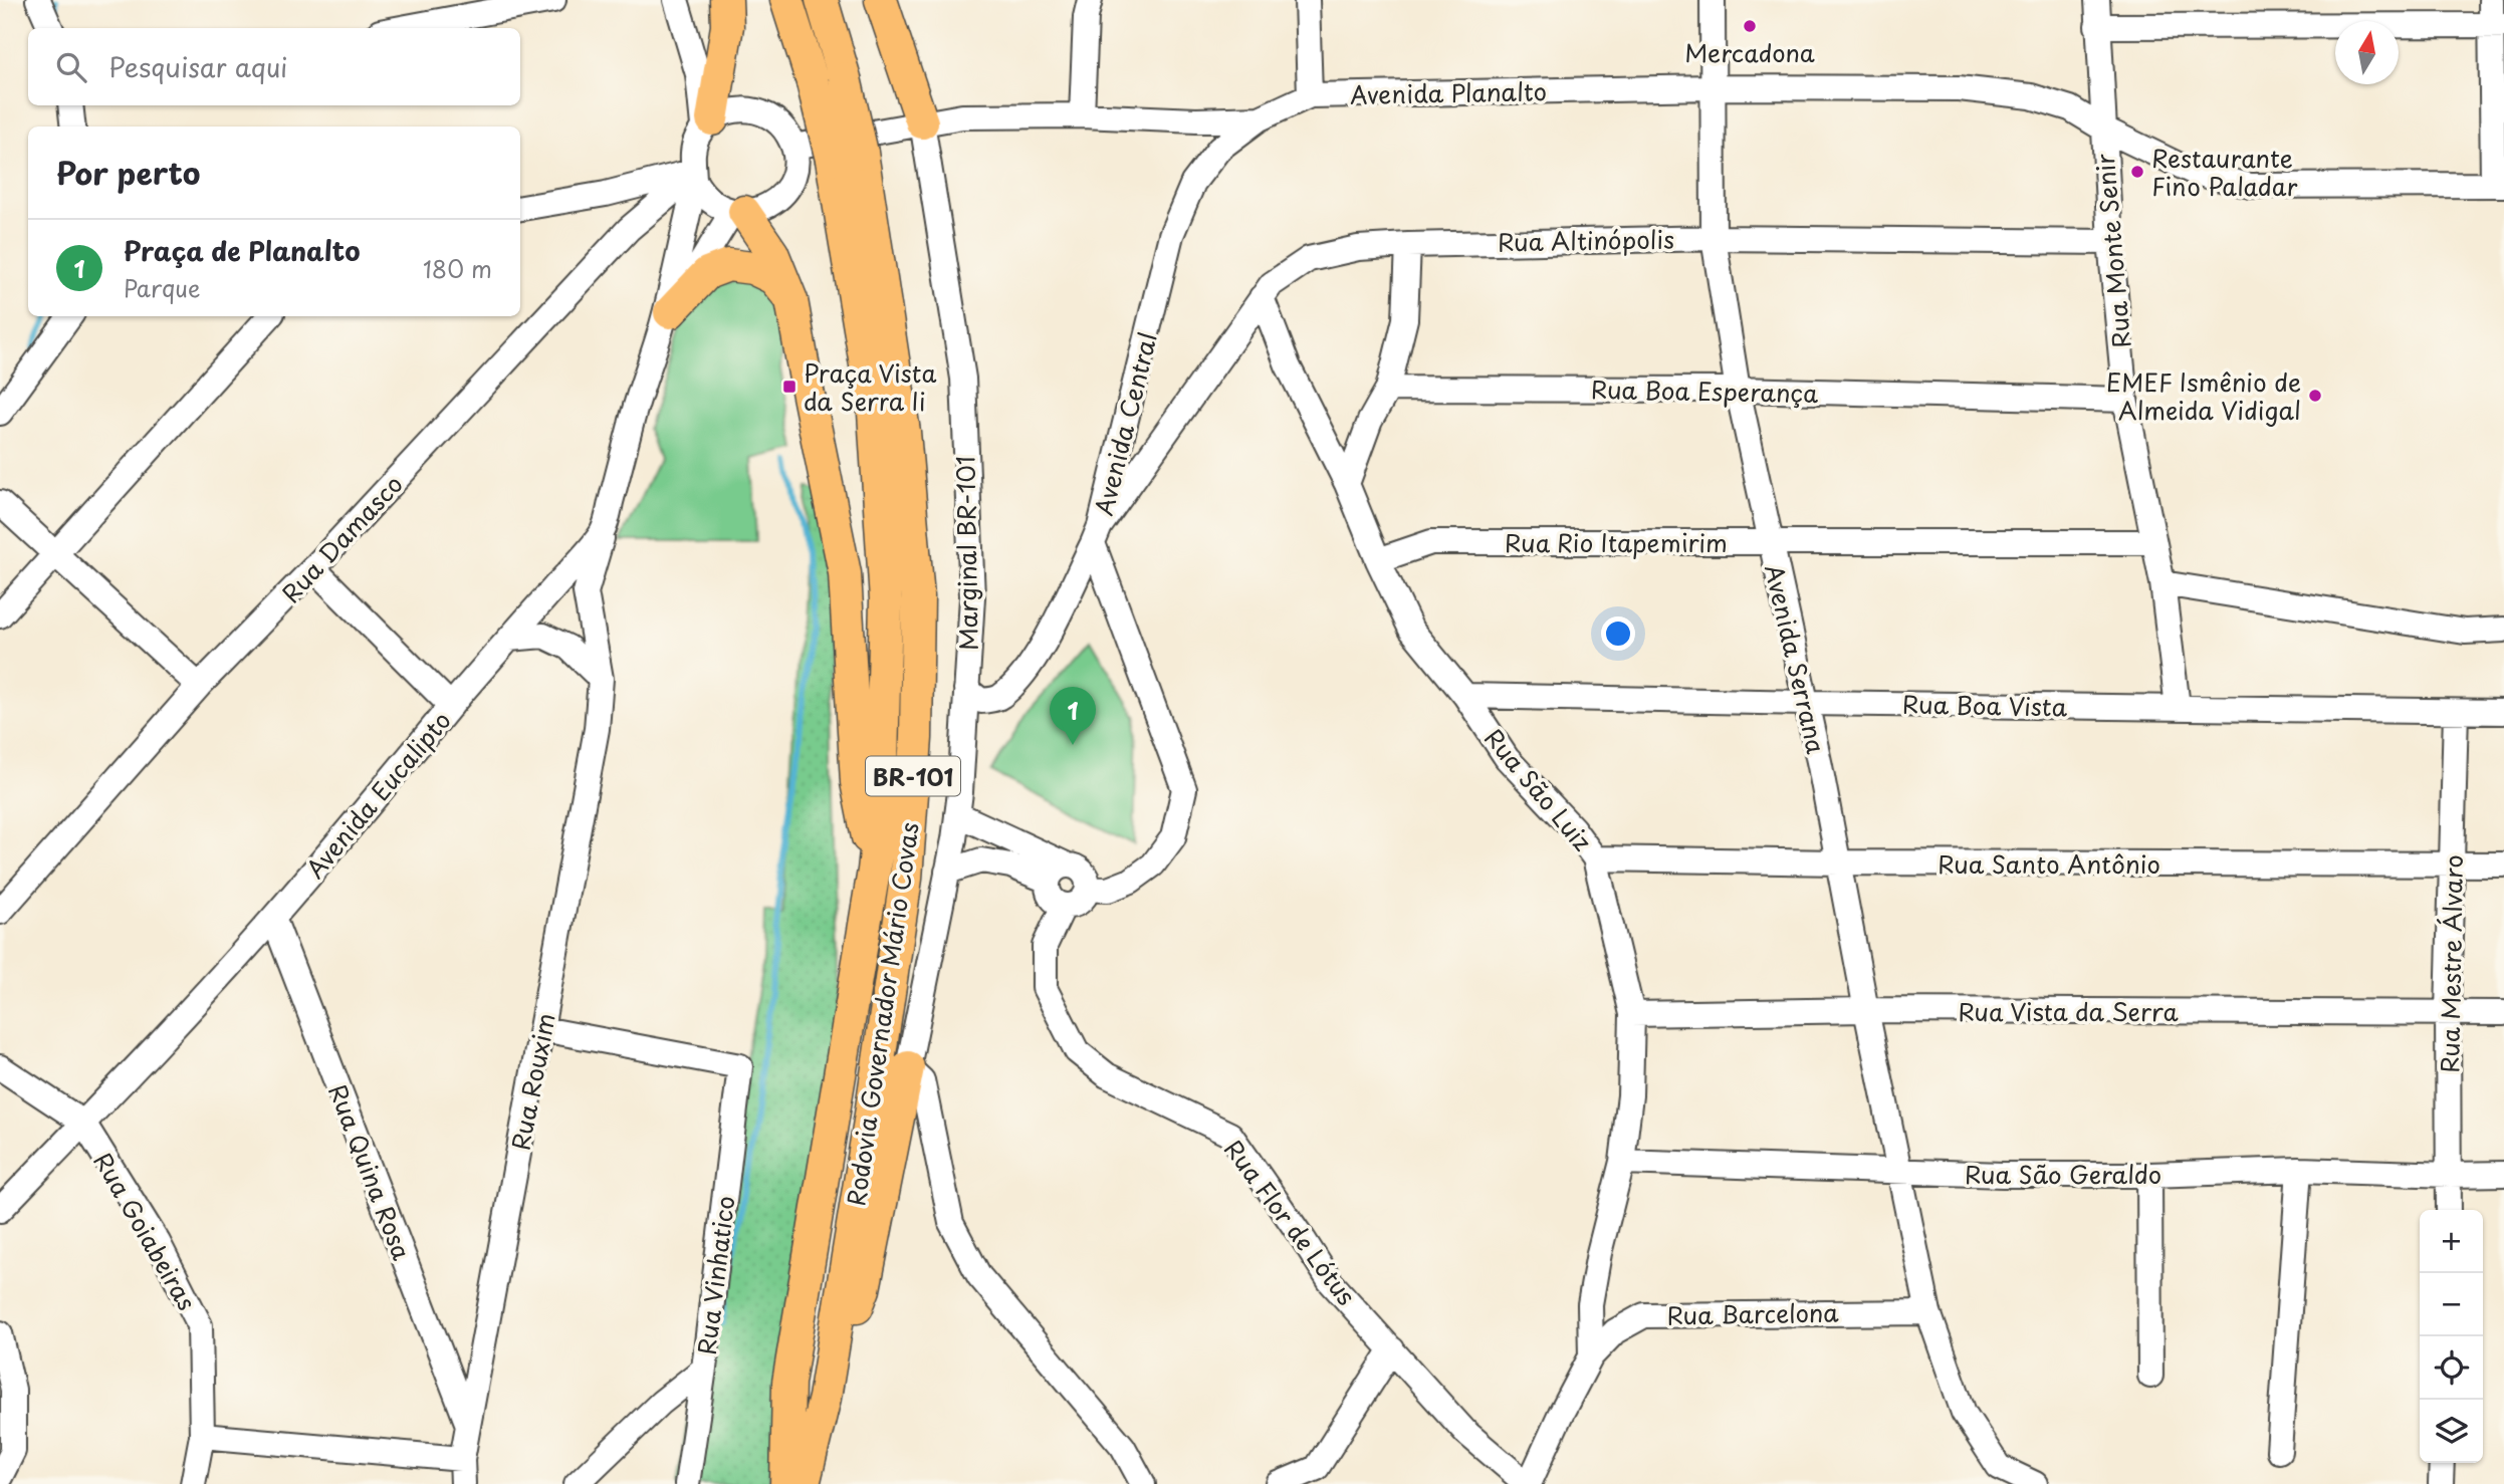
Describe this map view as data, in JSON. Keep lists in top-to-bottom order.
{
  "streets": {
    "main road": ["BR-101", "Rodovia Governador Mário Covas"],
    "street": [
      "Avenida Planalto",
      "Rua Altinópolis",
      "Rua Monte Senir",
      "Rua Boa Esperança",
      "Avenida Central",
      "Rua Damasco",
      "Rua Rio Itapemirim",
      "Marginal BR-101",
      "Avenida Serrana",
      "Rua Boa Vista",
      "Rua São Luiz",
      "Avenida Eucalipto",
      "Rua Santo Antônio",
      "Rua Mestre Álvaro",
      "Rua Vista da Serra",
      "Rua Rouxim",
      "Rua Quina Rosa",
      "Rua São Geraldo",
      "Rua Flor de Lótus",
      "Rua Goiabeiras",
      "Rua Vinhatico",
      "Rua Barcelona"
    ]
  },
  "crossings": [
    ["Avenida Planalto", "Rua Monte Senir"],
    ["Avenida Planalto", "Avenida Central"],
    ["Avenida Planalto", "Rua Damasco"],
    ["Avenida Planalto", "Marginal BR-101"],
    ["Avenida Planalto", "Avenida Serrana"],
    ["Avenida Planalto", "Avenida Eucalipto"],
    ["Rua Altinópolis", "Rua Monte Senir"],
    ["Rua Altinópolis", "Avenida Central"],
    ["Rua Altinópolis", "Avenida Serrana"],
    ["Rua Altinópolis", "Rua São Luiz"],
    ["Rua Monte Senir", "Rua Boa Esperança"],
    ["Rua Monte Senir", "Rua Rio Itapemirim"],
    ["Rua Monte Senir", "Rua Boa Vista"],
    ["Rua Boa Esperança", "Avenida Serrana"],
    ["Avenida Central", "Marginal BR-101"],
    ["Rua Damasco", "Avenida Eucalipto"],
    ["Rua Rio Itapemirim", "Avenida Serrana"],
    ["Rua Rio Itapemirim", "Rua São Luiz"],
    ["Avenida Serrana", "Rua Boa Vista"],
    ["Avenida Serrana", "Rua Santo Antônio"],
    ["Avenida Serrana", "Rua Vista da Serra"],
    ["Avenida Serrana", "Rua São Geraldo"],
    ["Avenida Serrana", "Rua Barcelona"],
    ["Rua Boa Vista", "Rua São Luiz"],
    ["Rua Boa Vista", "Rua Mestre Álvaro"],
    ["Rua São Luiz", "Rua Santo Antônio"],
    ["Rua São Luiz", "Rua Vista da Serra"],
    ["Rua São Luiz", "Rua São Geraldo"],
    ["Rua São Luiz", "Rua Flor de Lótus"],
    ["Rua São Luiz", "Rua Barcelona"],
    ["Avenida Eucalipto", "Rua Rouxim"],
    ["Avenida Eucalipto", "Rua Quina Rosa"],
    ["Avenida Eucalipto", "Rua Goiabeiras"],
    ["Rua Santo Antônio", "Rua Mestre Álvaro"],
    ["Rua Mestre Álvaro", "Rua Vista da Serra"],
    ["Rua Mestre Álvaro", "Rua São Geraldo"],
    ["Rua Rouxim", "Rua Quina Rosa"],
    ["Rua Rouxim", "Rua Vinhatico"]
  ],
  "places": {
    "other": ["Mercadona", "Restaurante Fino Paladar", "EMEF Ismênio de Almeida Vidigal"],
    "transit": ["Praça Vista da Serra Ii"]
  },
  "north": "top",
  "page": {
    "search": "Pesquisar aqui",
    "heading": "Por perto",
    "list": [
      {
        "mark": "1",
        "name": "Praça de Planalto",
        "note": "Parque",
        "value": "180 m"
      }
    ],
    "pins": "1",
    "map_buttons": ["+", "−"]
  }
}
